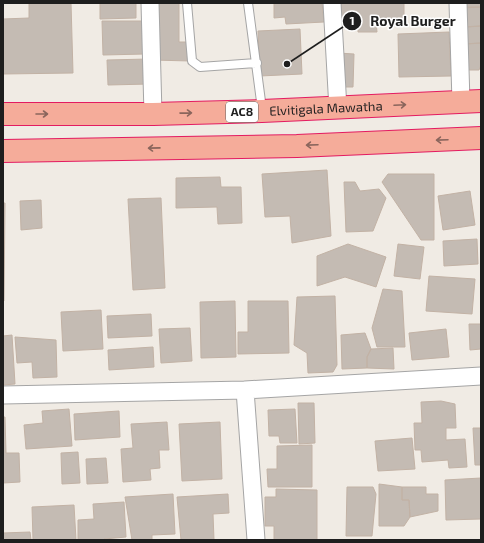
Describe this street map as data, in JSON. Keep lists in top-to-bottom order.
{
  "streets": {
    "highway": ["Elvitigala Mawatha", "AC8"]
  },
  "places": ["Royal Burger"]
}
